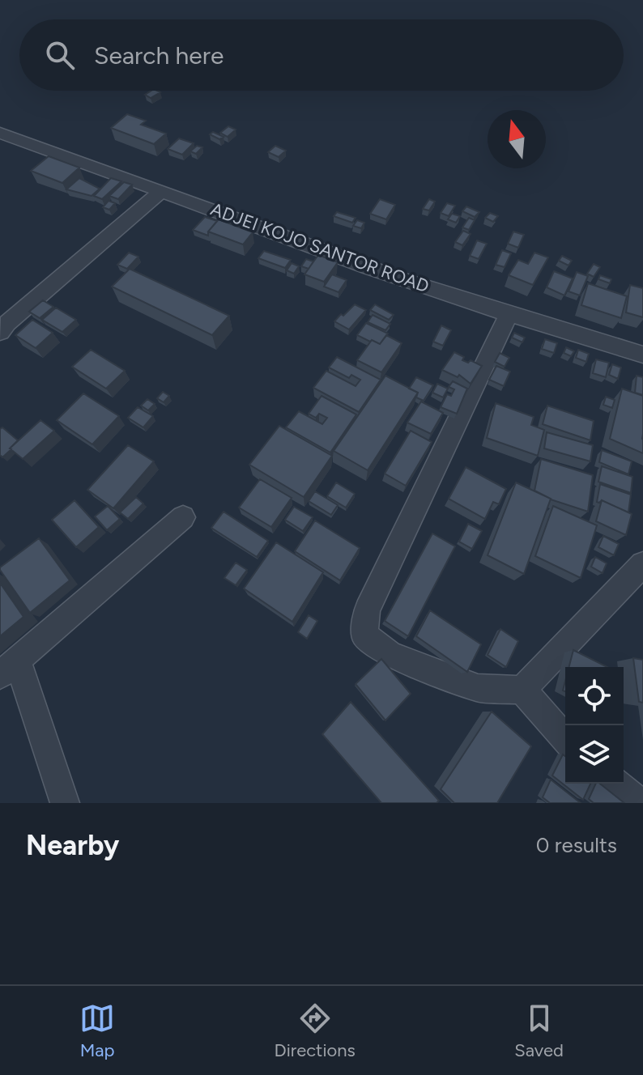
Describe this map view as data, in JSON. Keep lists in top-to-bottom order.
{
  "streets": {
    "street": ["ADJEI KOJO SANTOR ROAD"]
  },
  "north": "top",
  "page": {
    "search": "Search here",
    "heading": ["Nearby", "0 results"],
    "nav": ["Map", "Directions", "Saved"]
  }
}
